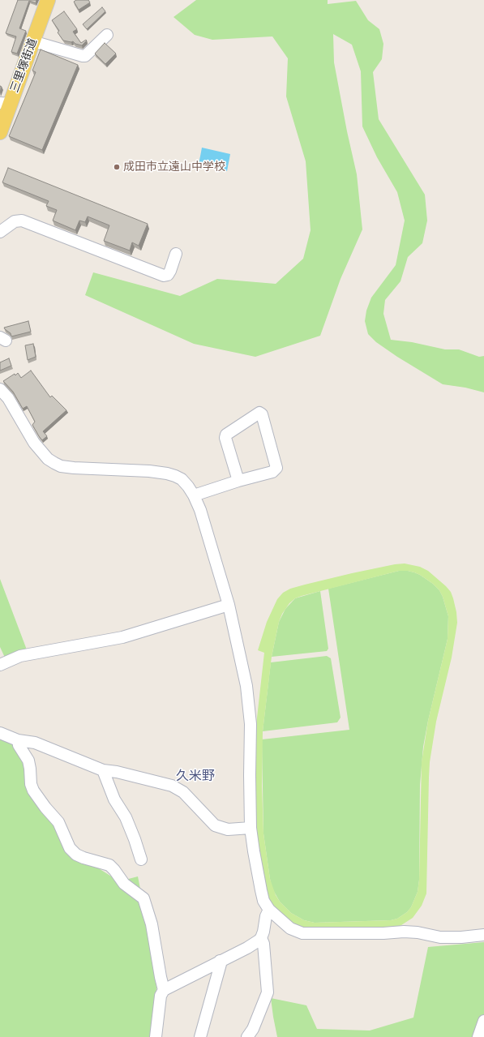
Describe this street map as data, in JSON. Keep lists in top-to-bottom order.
{
  "streets": {
    "main road": ["三里塚街道"]
  },
  "districts": ["久米野"],
  "places": ["成田市立遠山中学校"]
}
